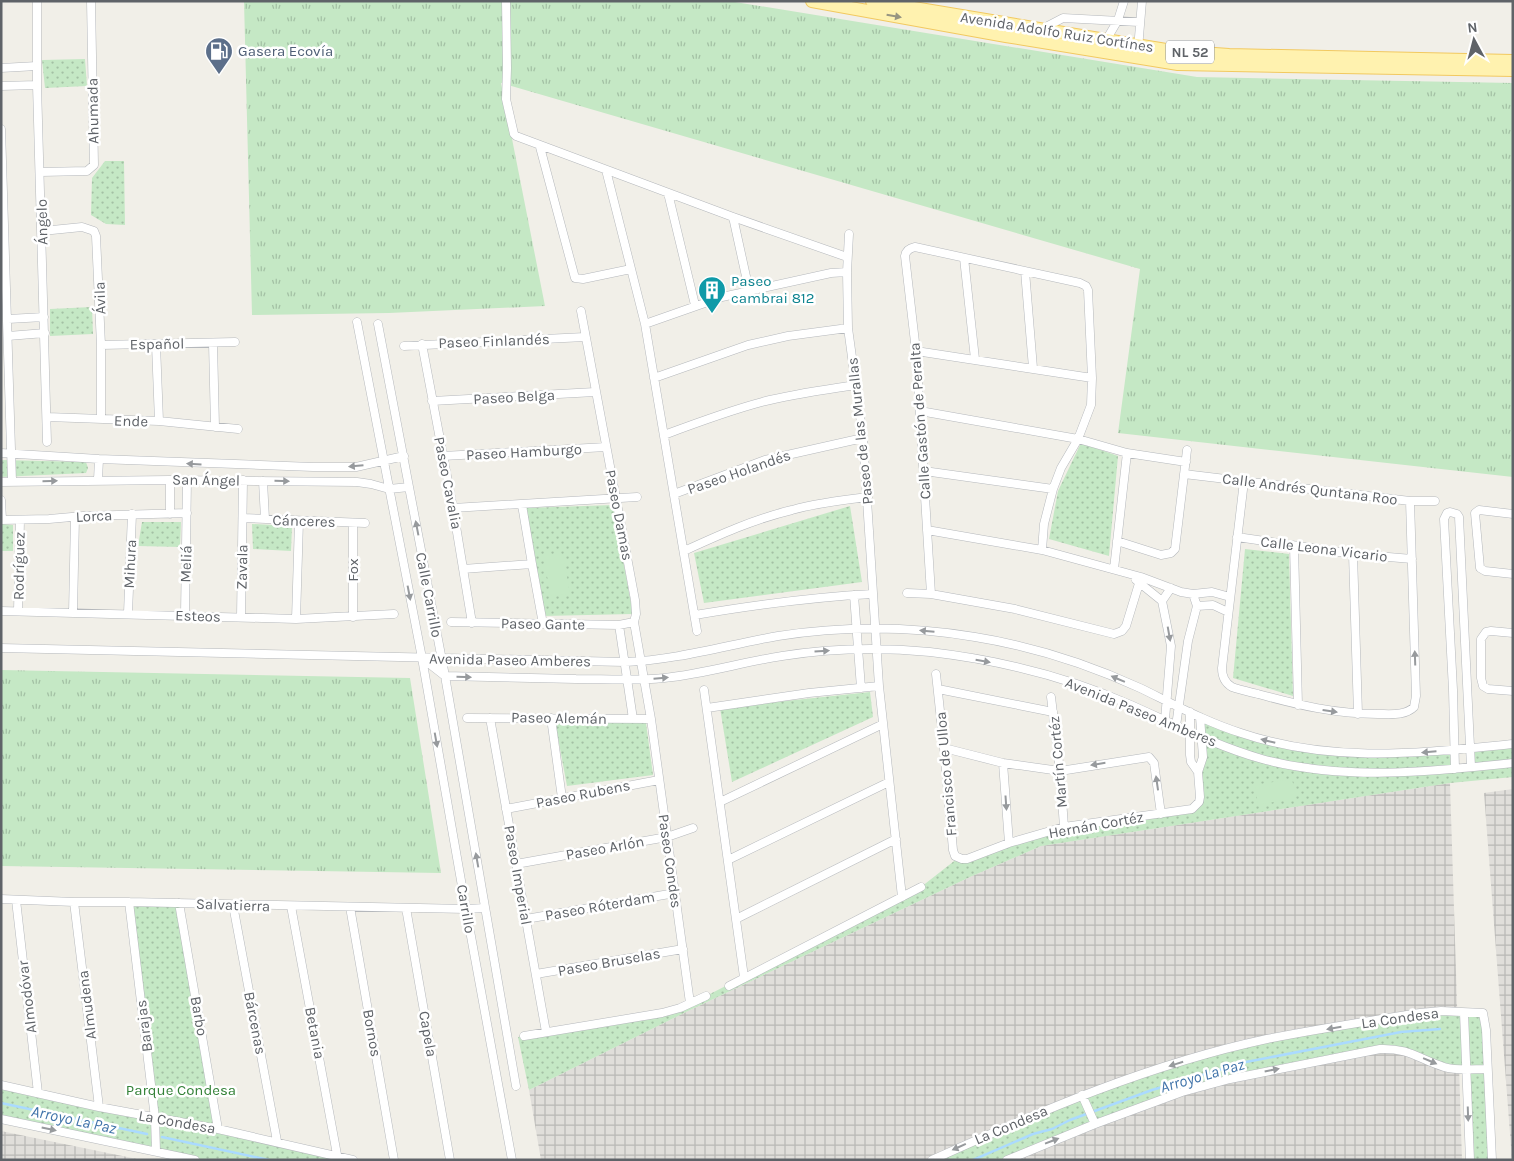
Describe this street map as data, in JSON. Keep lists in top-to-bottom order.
{
  "streets": {
    "main road": ["Avenida Adolfo Ruiz Cortínes", "NL 52"],
    "street": [
      "Ahumada",
      "Ángelo",
      "Ávila",
      "Paseo Finlandés",
      "Español",
      "Paseo Belga",
      "Ende",
      "Calle Gastón de Peralta",
      "Paseo de las Murallas",
      "Paseo Hamburgo",
      "Paseo Holandés",
      "San Ángel",
      "Paseo Cavalia",
      "Calle Andrés Quntana Roo",
      "Paseo Damas",
      "Lorca",
      "Cánceres",
      "Calle Leona Vicario",
      "Mihura",
      "Meliá",
      "Rodríguez",
      "Zavala",
      "Fox",
      "Calle Carrillo",
      "Esteos",
      "Paseo Gante",
      "Avenida Paseo Amberes",
      "Paseo Alemán",
      "Martín Cortéz",
      "Francisco de Ulloa",
      "Paseo Rubens",
      "Hernán Cortéz",
      "Paseo Arlón",
      "Paseo Condes",
      "Paseo Imperial",
      "Salvatierra",
      "Paseo Róterdam",
      "Carrillo",
      "Paseo Bruselas",
      "Almodóvar",
      "Almudena",
      "Barbo",
      "La Condesa",
      "Bárcenas",
      "Barajas",
      "Betania",
      "Bornos",
      "Capela"
    ]
  },
  "crossings": [
    ["Ahumada", "Ángelo"],
    ["Ángelo", "Ávila"],
    ["Ángelo", "Ende"],
    ["Ávila", "Español"],
    ["Ávila", "Ende"],
    ["Paseo Finlandés", "Paseo Cavalia"],
    ["Paseo Finlandés", "Paseo Damas"],
    ["Paseo Belga", "Paseo Cavalia"],
    ["Paseo Belga", "Paseo Damas"],
    ["Paseo de las Murallas", "Paseo Holandés"],
    ["Paseo de las Murallas", "Avenida Paseo Amberes"],
    ["Paseo Hamburgo", "Paseo Cavalia"],
    ["Paseo Hamburgo", "Paseo Damas"],
    ["San Ángel", "Meliá"],
    ["San Ángel", "Zavala"],
    ["San Ángel", "Calle Carrillo"],
    ["Paseo Cavalia", "Paseo Gante"],
    ["Paseo Damas", "Paseo Gante"],
    ["Paseo Damas", "Avenida Paseo Amberes"],
    ["Paseo Damas", "Paseo Alemán"],
    ["Paseo Damas", "Paseo Condes"],
    ["Lorca", "Mihura"],
    ["Lorca", "Meliá"],
    ["Lorca", "Rodríguez"],
    ["Cánceres", "Zavala"],
    ["Cánceres", "Fox"],
    ["Mihura", "Esteos"],
    ["Meliá", "Esteos"],
    ["Rodríguez", "Esteos"],
    ["Zavala", "Esteos"],
    ["Fox", "Esteos"],
    ["Calle Carrillo", "Avenida Paseo Amberes"],
    ["Calle Carrillo", "Carrillo"],
    ["Avenida Paseo Amberes", "Carrillo"],
    ["Paseo Alemán", "Paseo Condes"],
    ["Paseo Alemán", "Paseo Imperial"],
    ["Martín Cortéz", "Hernán Cortéz"],
    ["Francisco de Ulloa", "Hernán Cortéz"],
    ["Paseo Rubens", "Paseo Condes"],
    ["Paseo Rubens", "Paseo Imperial"],
    ["Paseo Arlón", "Paseo Condes"],
    ["Paseo Arlón", "Paseo Imperial"],
    ["Paseo Condes", "Paseo Róterdam"],
    ["Paseo Condes", "Paseo Bruselas"],
    ["Paseo Imperial", "Paseo Róterdam"],
    ["Paseo Imperial", "Paseo Bruselas"],
    ["Salvatierra", "Carrillo"],
    ["Salvatierra", "Almodóvar"],
    ["Salvatierra", "Almudena"],
    ["Salvatierra", "Barbo"],
    ["Salvatierra", "Bárcenas"],
    ["Salvatierra", "Barajas"],
    ["Salvatierra", "Betania"],
    ["Salvatierra", "Bornos"],
    ["Salvatierra", "Capela"],
    ["Almodóvar", "La Condesa"],
    ["Almudena", "La Condesa"],
    ["Barbo", "La Condesa"],
    ["La Condesa", "Bárcenas"],
    ["La Condesa", "Barajas"],
    ["La Condesa", "Betania"]
  ],
  "one_way": ["Carrillo"],
  "water": ["Arroyo La Paz"],
  "parks": ["Parque Condesa"],
  "places": {
    "fuel station": ["Gasera Ecovía"],
    "building": ["Paseo cambrai 812"]
  },
  "north": "top"
}
